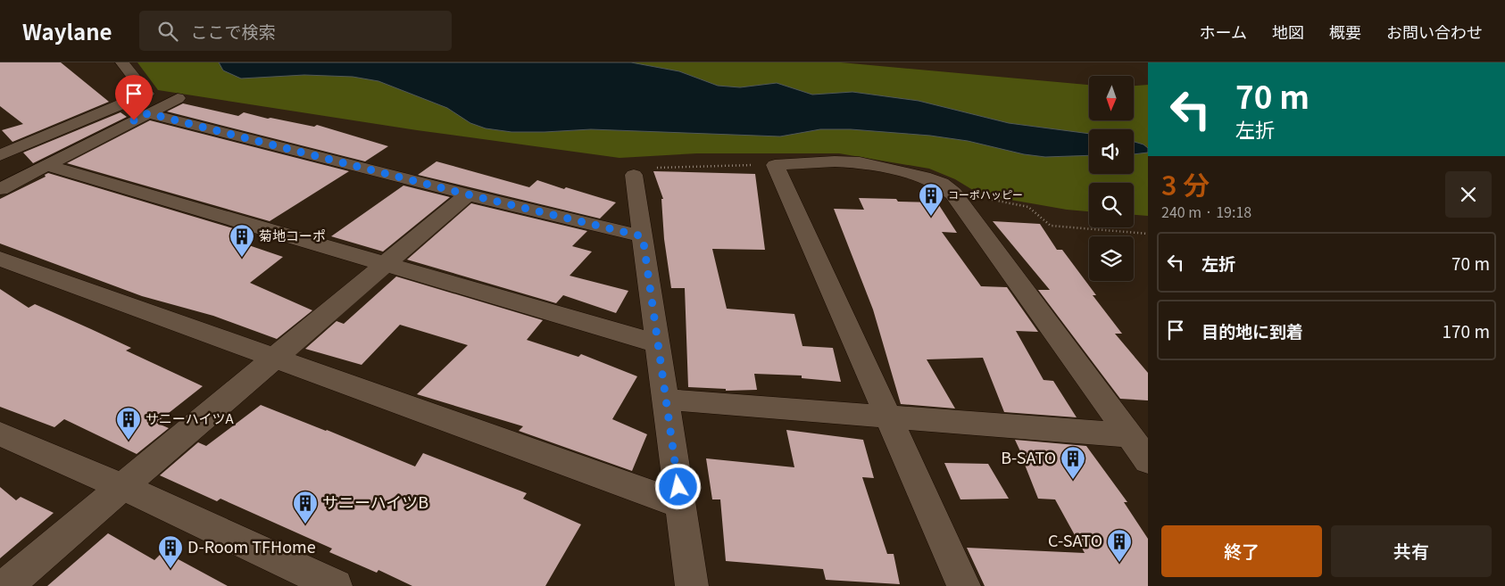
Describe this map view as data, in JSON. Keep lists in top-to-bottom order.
{
  "places": {
    "building": [
      "コーポハッピー",
      "菊地コーポ",
      "サニーハイツA",
      "B-SATO",
      "サニーハイツB",
      "C-SATO",
      "D-Room TFHome"
    ]
  },
  "north": "bottom",
  "page": {
    "header": "Waylane",
    "search": "ここで検索",
    "nav": [
      "ホーム",
      "地図",
      "概要",
      "お問い合わせ"
    ],
    "turn": ["70 m", "左折"],
    "heading": ["3 分", "240 m · 19:18"],
    "list": [
      {
        "name": "左折",
        "value": "70 m"
      },
      {
        "name": "目的地に到着",
        "value": "170 m"
      }
    ],
    "buttons": ["終了", "共有"]
  }
}
